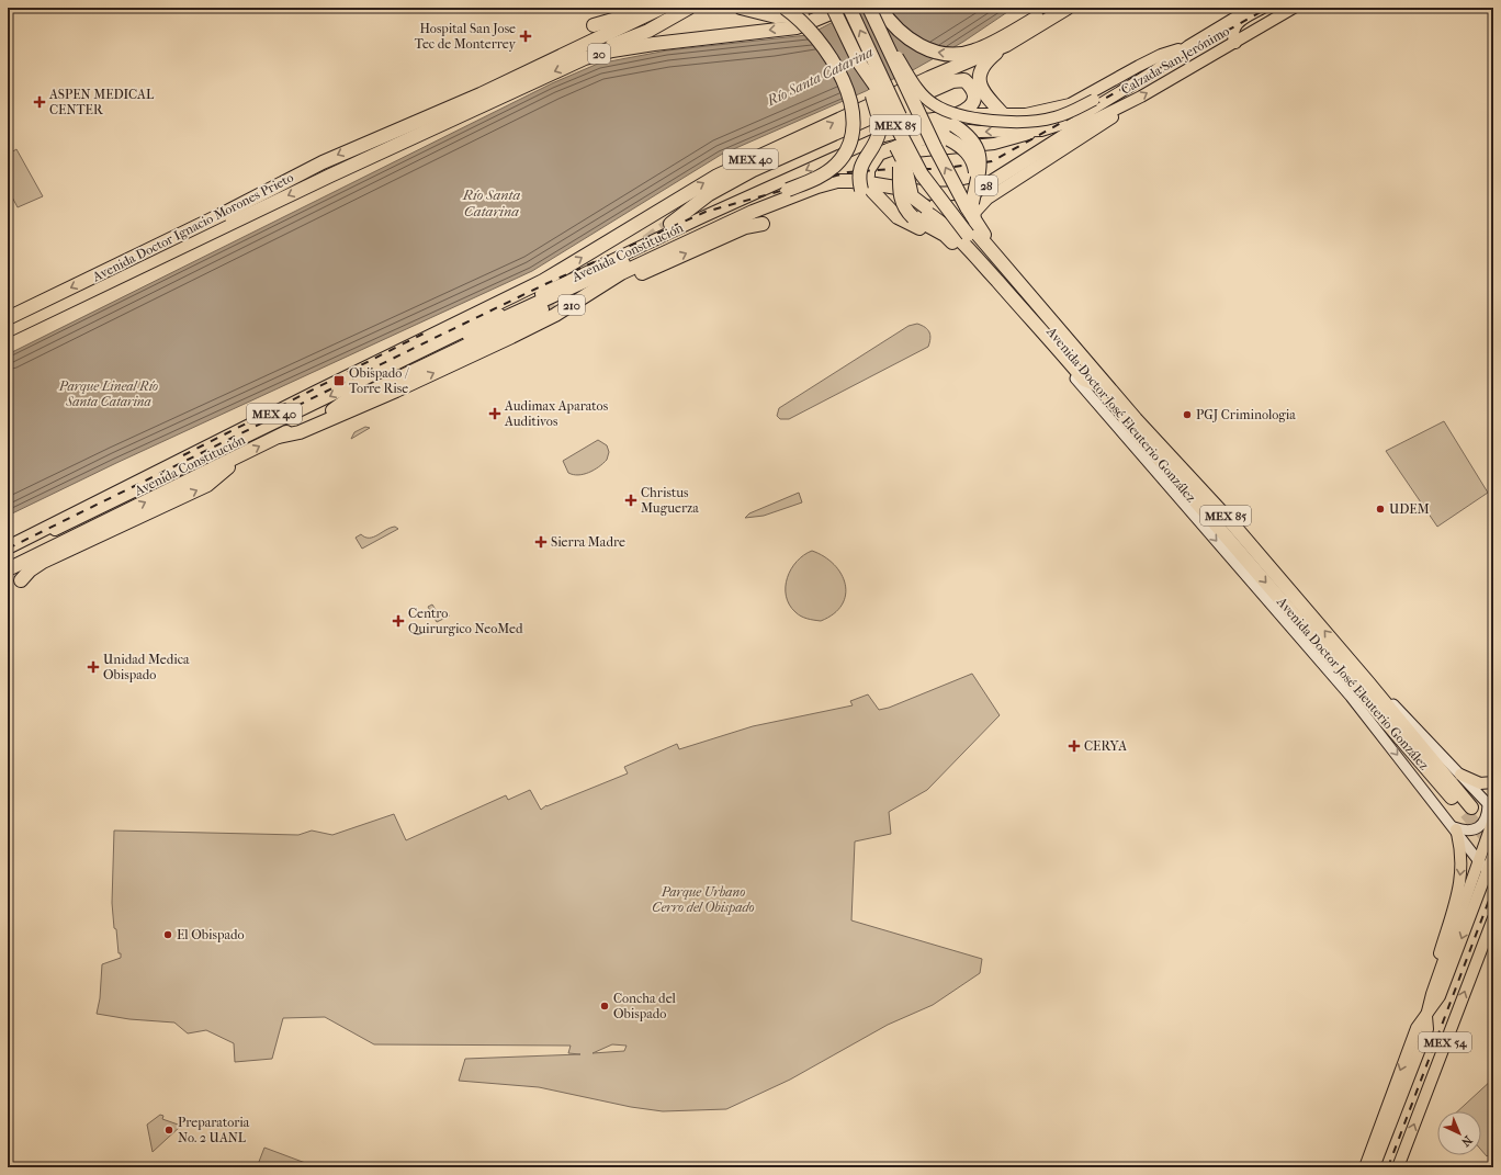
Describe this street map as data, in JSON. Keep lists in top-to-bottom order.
{
  "streets": {
    "highway": [
      "20",
      "MEX 85",
      "MEX 40",
      "28",
      "Avenida Doctor Ignacio Morones Prieto",
      "Avenida Constitución",
      "210",
      "Avenida Doctor José Eleuterio González"
    ],
    "main road": ["Calzada San Jerónimo", "MEX 54"]
  },
  "crossings": [
    ["Calzada San Jerónimo", "28"],
    ["Calzada San Jerónimo", "Avenida Constitución"],
    ["MEX 40", "Avenida Constitución"],
    ["28", "210"],
    ["Avenida Doctor Ignacio Morones Prieto", "Avenida Doctor José Eleuterio González"],
    ["Avenida Constitución", "210"],
    ["Avenida Doctor José Eleuterio González", "MEX 54"]
  ],
  "water": ["Río Santa Catarina"],
  "parks": ["Parque Lineal Río Santa Catarina", "Parque Urbano Cerro del Obispado"],
  "places": {
    "health": [
      "Hospital San Jose Tec de Monterrey",
      "ASPEN MEDICAL CENTER",
      "Audimax Aparatos Auditivos",
      "Christus Muguerza",
      "Sierra Madre",
      "Centro Quirurgico NeoMed",
      "Unidad Medica Obispado",
      "CERYA"
    ],
    "transit": ["Obispado / Torre Rise"],
    "other": [
      "PGJ Criminologia",
      "UDEM",
      "El Obispado",
      "Concha del Obispado",
      "Preparatoria No. 2 UANL"
    ]
  },
  "north": "bottom right"
}
